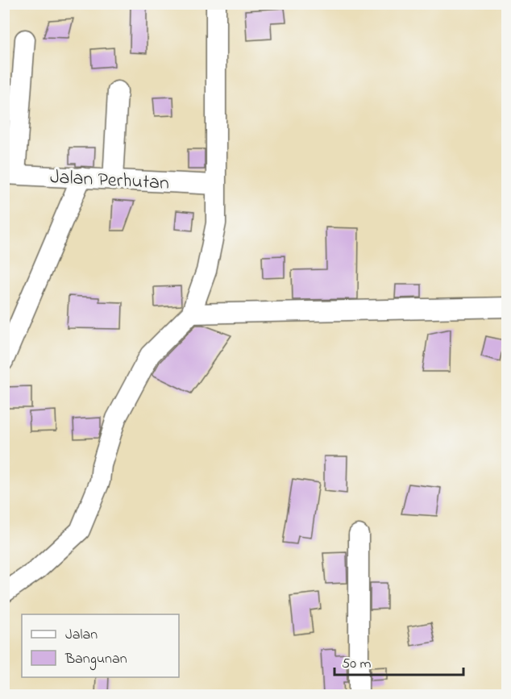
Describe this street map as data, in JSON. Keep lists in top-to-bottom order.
{
  "streets": {
    "street": ["Jalan Perhutan"]
  },
  "legend": ["Jalan", "Bangunan"],
  "scale_bar": "50 m"
}
